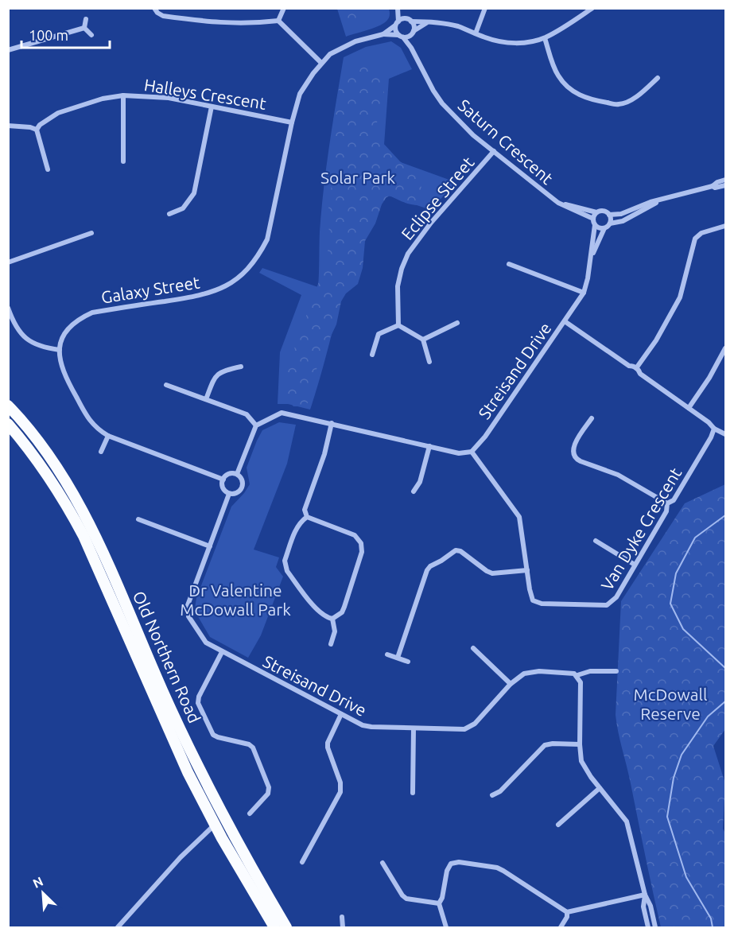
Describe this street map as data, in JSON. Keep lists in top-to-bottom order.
{
  "streets": {
    "highway": ["Old Northern Road"],
    "street": [
      "Halleys Crescent",
      "Saturn Crescent",
      "Eclipse Street",
      "Galaxy Street",
      "Streisand Drive",
      "Van Dyke Crescent"
    ]
  },
  "crossings": [
    ["Halleys Crescent", "Galaxy Street"],
    ["Saturn Crescent", "Eclipse Street"],
    ["Saturn Crescent", "Galaxy Street"],
    ["Saturn Crescent", "Streisand Drive"],
    ["Streisand Drive", "Van Dyke Crescent"]
  ],
  "parks": ["Solar Park", "Dr Valentine McDowall Park", "McDowall Reserve"],
  "scale_bar": "100 m",
  "north": "top left"
}
